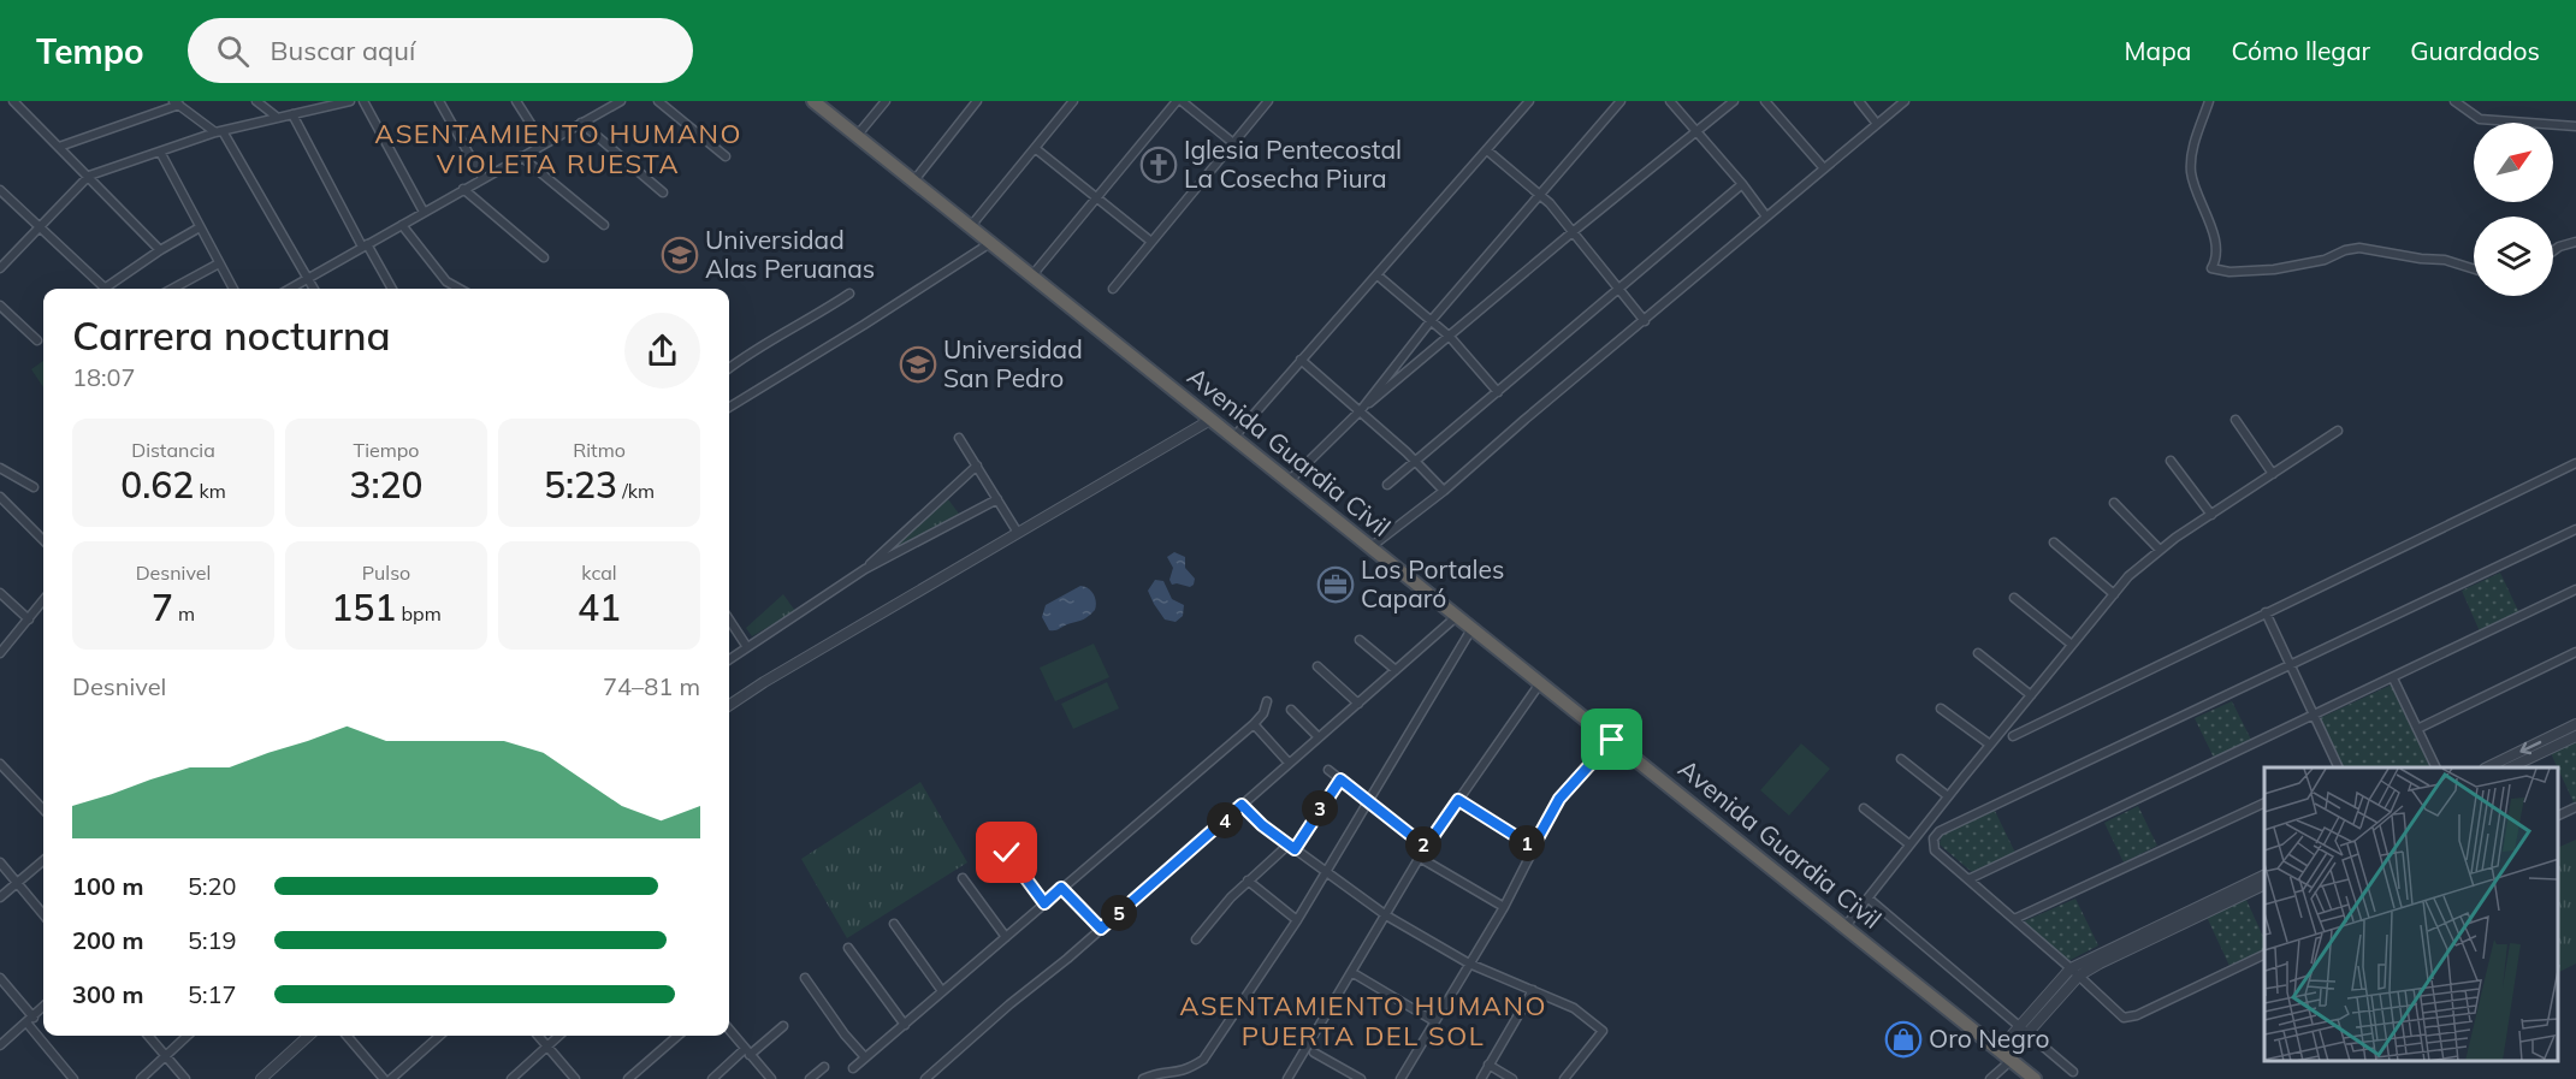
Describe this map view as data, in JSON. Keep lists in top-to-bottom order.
{
  "streets": {
    "highway": ["Avenida Guardia Civil"]
  },
  "districts": ["ASENTAMIENTO HUMANO VIOLETA RUESTA", "ASENTAMIENTO HUMANO PUERTA DEL SOL"],
  "places": {
    "church": ["Iglesia Pentecostal La Cosecha Piura"],
    "school or university": ["Universidad Alas Peruanas", "Universidad San Pedro"],
    "office": ["Los Portales Caparó"],
    "shop": ["Oro Negro"]
  },
  "north": "top right",
  "page": {
    "header": "Tempo",
    "search": "Buscar aquí",
    "nav": ["Mapa", "Cómo llegar", "Guardados"],
    "heading": ["Carrera nocturna", "18:07"],
    "stats": [
      ["Distancia", "0.62 km"],
      ["Tiempo", "3:20"],
      ["Ritmo", "5:23 /km"],
      ["Desnivel", "7 m"],
      ["Pulso", "151 bpm"],
      ["kcal", "41"]
    ],
    "chart": ["Desnivel", "74–81 m"],
    "pins": [
      "3",
      "4",
      "1",
      "2",
      "5"
    ],
    "list": [
      {
        "name": "100 m",
        "note": "5:20"
      },
      {
        "name": "200 m",
        "note": "5:19"
      },
      {
        "name": "300 m",
        "note": "5:17"
      }
    ]
  }
}
